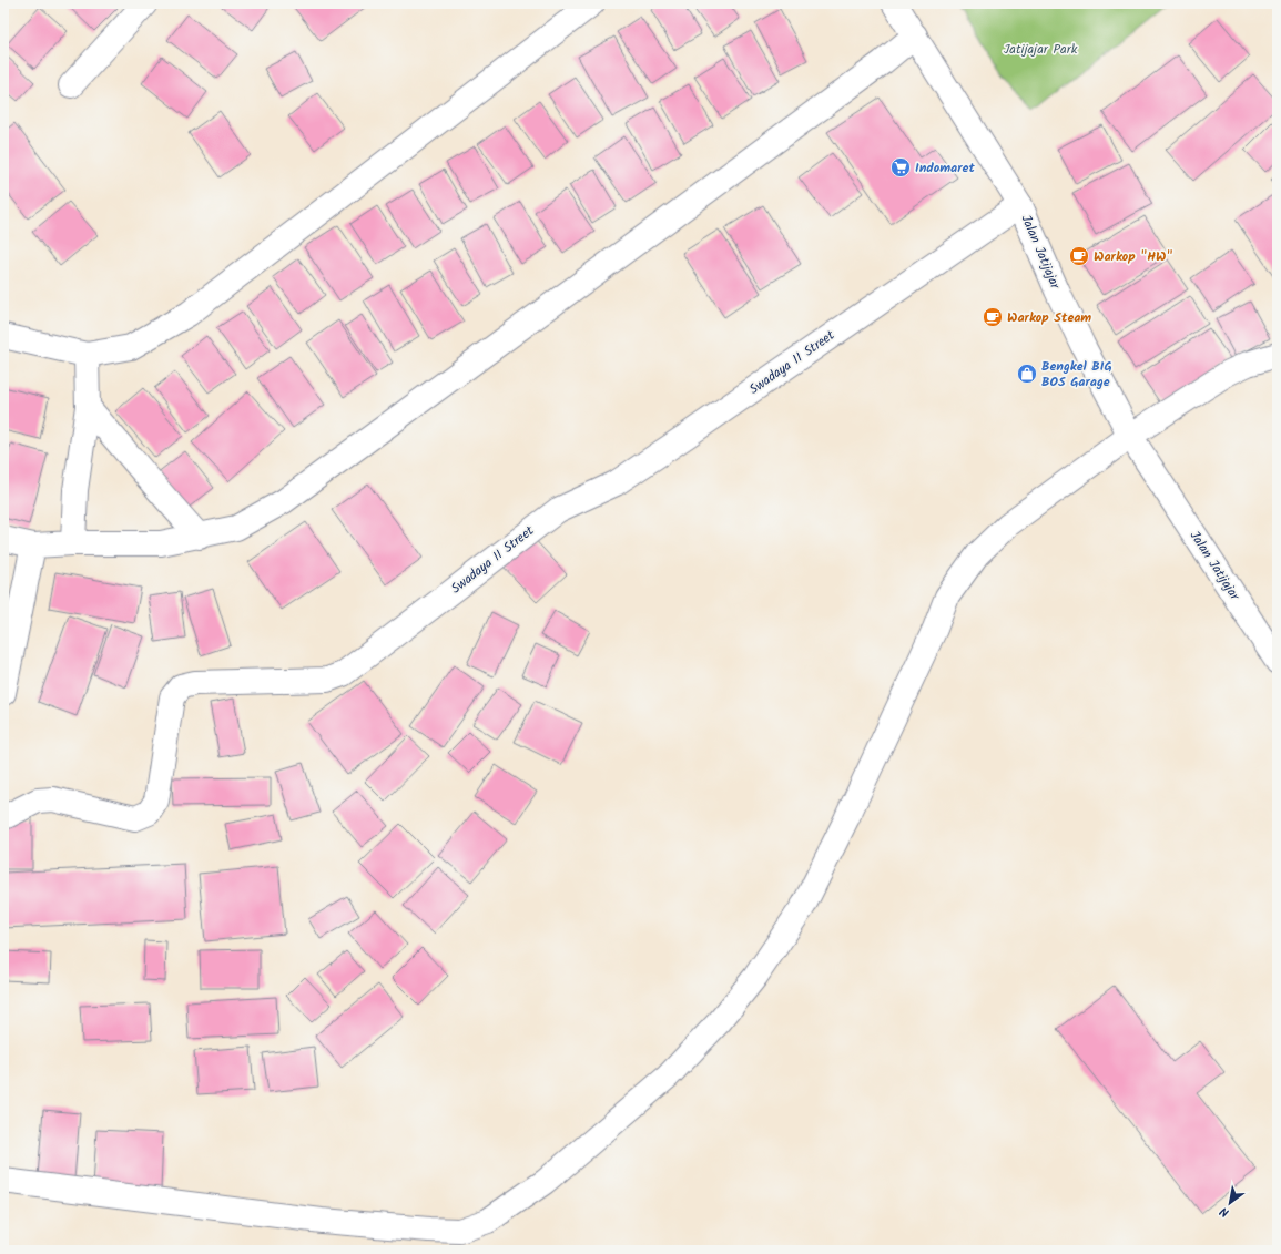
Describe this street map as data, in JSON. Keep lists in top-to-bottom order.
{
  "streets": {
    "street": ["Jalan Jatijajar", "Swadaya II Street"]
  },
  "crossings": [
    ["Jalan Jatijajar", "Swadaya II Street"]
  ],
  "parks": ["Jatijajar Park"],
  "places": {
    "supermarket": ["Indomaret"],
    "cafe": ["Warkop \"HW\"", "Warkop Steam"],
    "shop": ["Bengkel BIG BOS Garage"]
  },
  "north": "bottom left"
}
